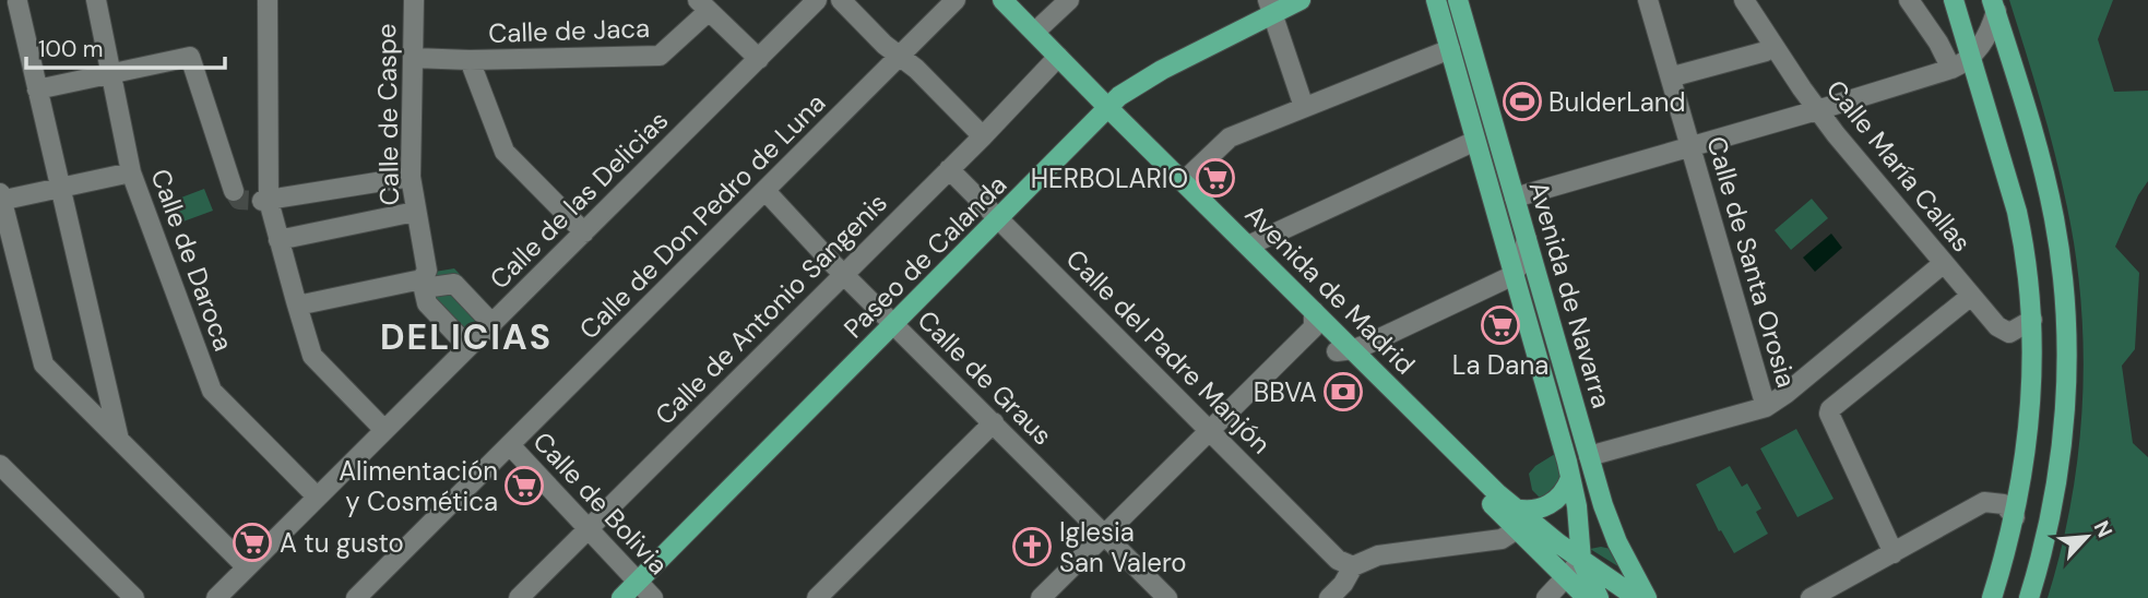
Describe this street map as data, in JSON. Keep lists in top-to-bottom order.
{
  "streets": {
    "main road": ["Paseo de Calanda", "Avenida de Madrid", "Avenida de Navarra"],
    "street": [
      "Calle de Jaca",
      "Calle de Caspe",
      "Calle María Callas",
      "Calle de las Delicias",
      "Calle de Don Pedro de Luna",
      "Calle de Daroca",
      "Calle de Santa Orosia",
      "Calle de Antonio Sangenis",
      "Calle del Padre Manjón",
      "Calle de Graus",
      "Calle de Bolivia"
    ]
  },
  "crossings": [
    ["Calle de Jaca", "Calle de Caspe"],
    ["Calle de las Delicias", "Calle de Daroca"],
    ["Calle de Don Pedro de Luna", "Calle de Graus"],
    ["Calle de Don Pedro de Luna", "Calle de Bolivia"],
    ["Paseo de Calanda", "Avenida de Madrid"],
    ["Paseo de Calanda", "Calle del Padre Manjón"],
    ["Paseo de Calanda", "Calle de Graus"],
    ["Paseo de Calanda", "Calle de Bolivia"],
    ["Avenida de Madrid", "Avenida de Navarra"],
    ["Avenida de Madrid", "Calle de Antonio Sangenis"],
    ["Calle de Antonio Sangenis", "Calle del Padre Manjón"],
    ["Calle de Antonio Sangenis", "Calle de Graus"],
    ["Calle de Antonio Sangenis", "Calle de Bolivia"]
  ],
  "districts": ["DELICIAS"],
  "places": {
    "sports": ["BulderLand"],
    "supermarket": [
      "HERBOLARIO",
      "La Dana",
      "Alimentación y Cosmética",
      "A tu gusto"
    ],
    "bank": ["BBVA"],
    "church": ["Iglesia San Valero"]
  },
  "scale_bar": "100 m",
  "north": "top right"
}
